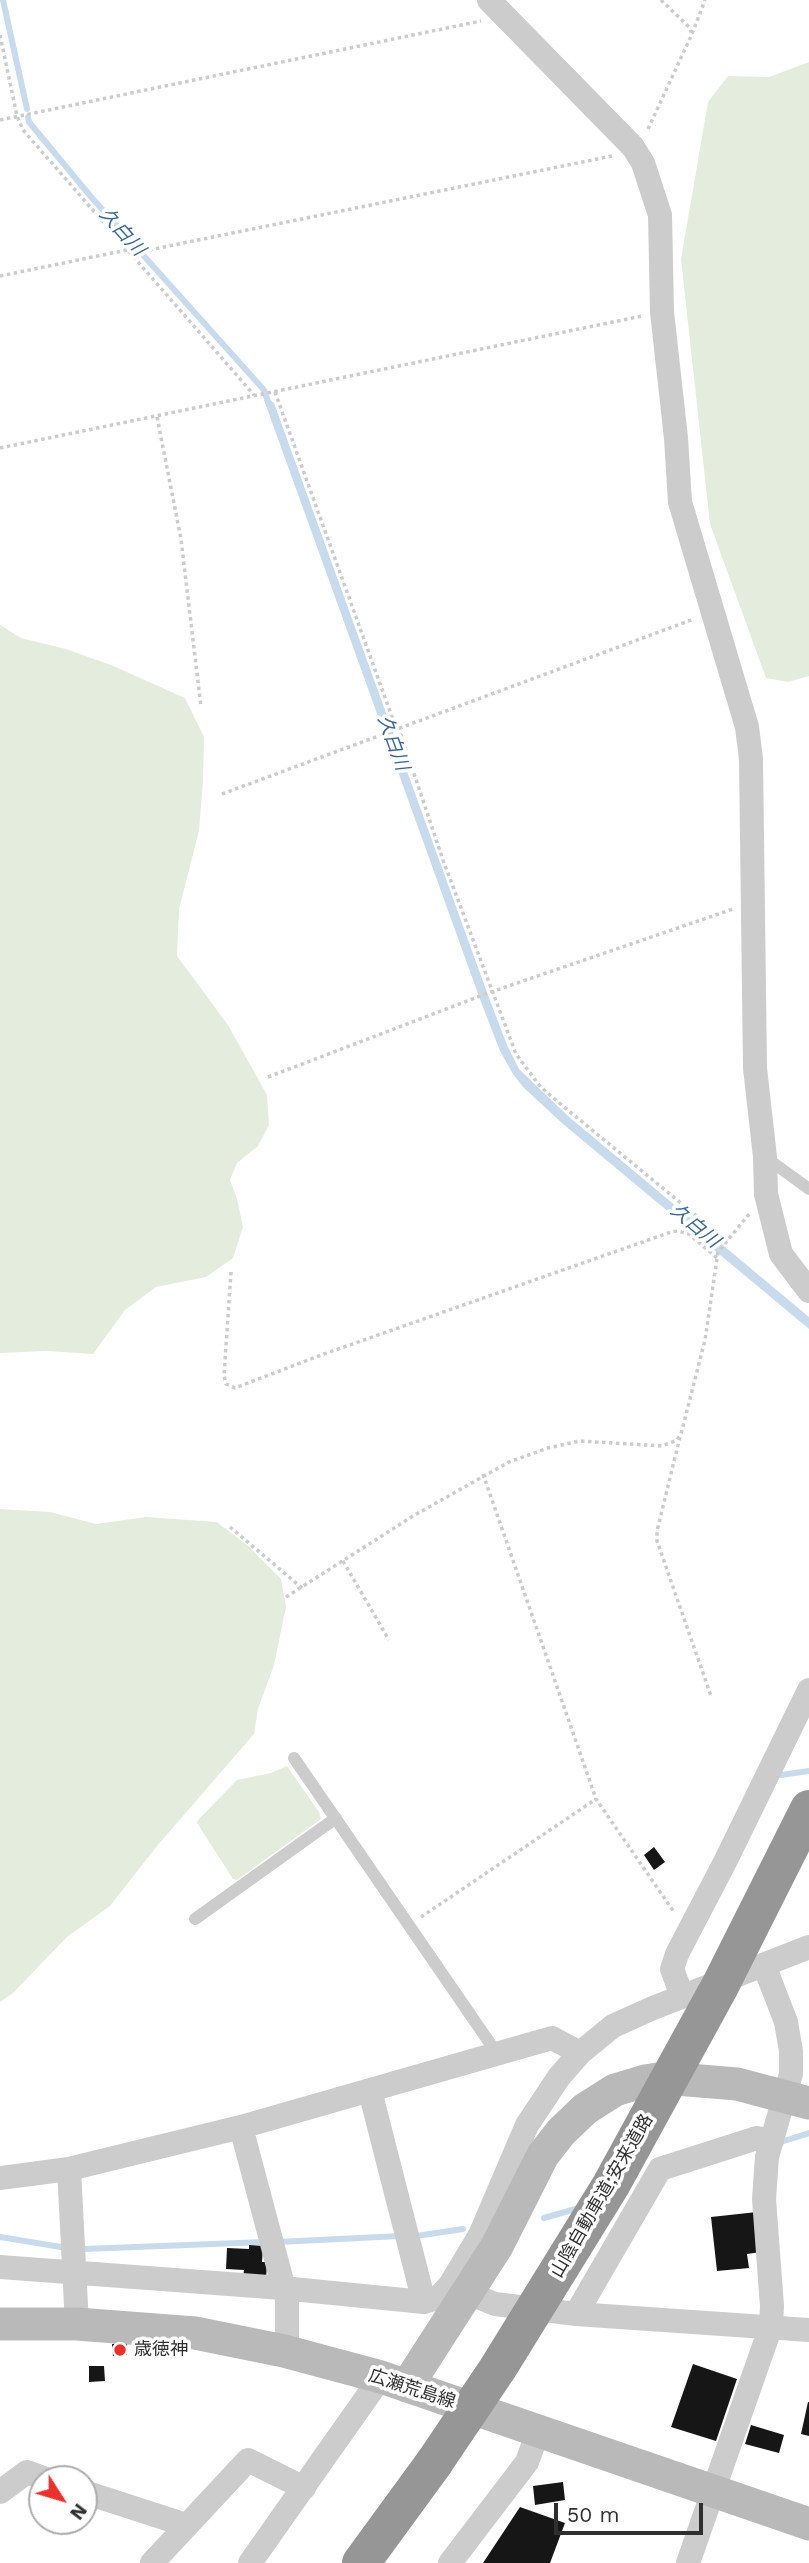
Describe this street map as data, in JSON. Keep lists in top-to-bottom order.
{
  "streets": {
    "highway": ["山陰自動車道;安来道路"],
    "main road": ["広瀬荒島線"]
  },
  "water": ["久白川"],
  "places": ["歳徳神"],
  "scale_bar": "50 m",
  "north": "bottom right"
}
